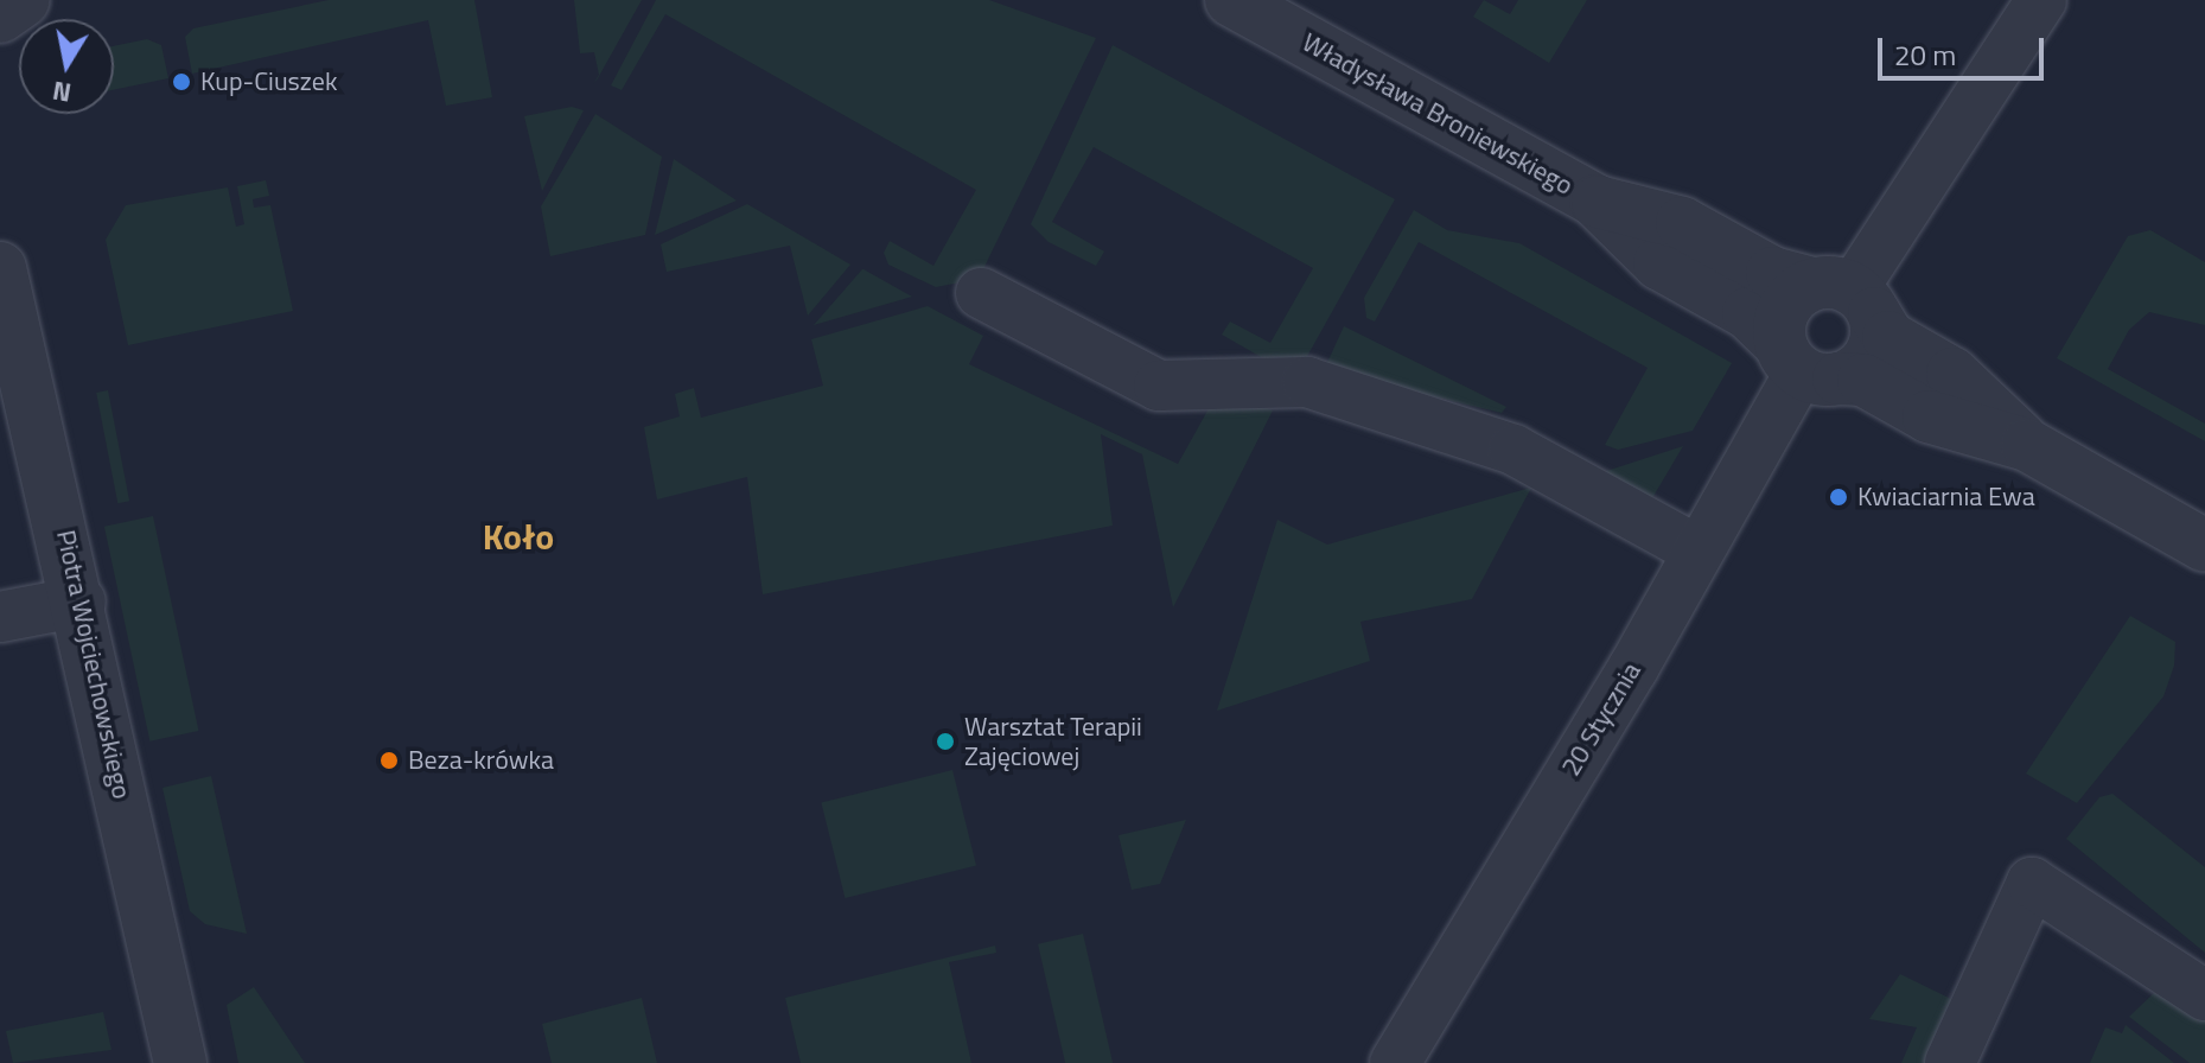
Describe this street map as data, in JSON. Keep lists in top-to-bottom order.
{
  "streets": {
    "street": ["Władysława Broniewskiego", "Piotra Wojciechowskiego", "20 Stycznia"]
  },
  "crossings": [
    ["Władysława Broniewskiego", "20 Stycznia"]
  ],
  "districts": ["Koło"],
  "places": [
    "Kup-Ciuszek",
    "Kwiaciarnia Ewa",
    "Warsztat Terapii Zajęciowej",
    "Beza-krówka"
  ],
  "scale_bar": "20 m",
  "north": "bottom"
}
